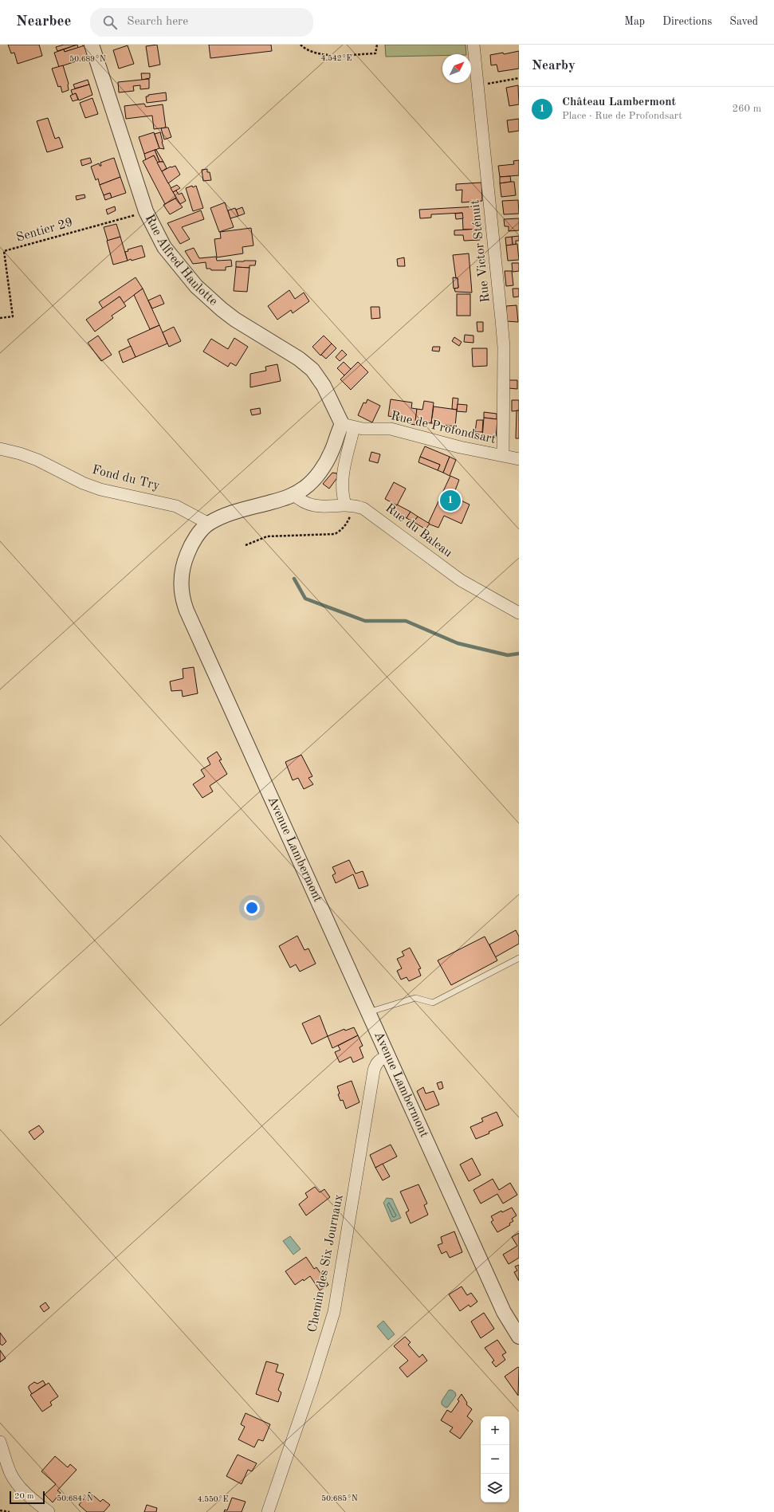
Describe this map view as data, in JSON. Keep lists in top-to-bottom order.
{
  "streets": {
    "street": [
      "Rue Victor Sténuit",
      "Rue Alfred Haulotte",
      "Rue de Profondsart",
      "Fond du Try",
      "Rue du Baleau",
      "Avenue Lambermont",
      "Chemin des Six Journaux"
    ],
    "path": ["Sentier 29"]
  },
  "crossings": [
    ["Sentier 29", "Rue Alfred Haulotte"],
    ["Rue Victor Sténuit", "Rue de Profondsart"],
    ["Rue Alfred Haulotte", "Rue de Profondsart"],
    ["Rue Alfred Haulotte", "Avenue Lambermont"],
    ["Rue de Profondsart", "Avenue Lambermont"],
    ["Fond du Try", "Avenue Lambermont"],
    ["Rue du Baleau", "Avenue Lambermont"],
    ["Avenue Lambermont", "Chemin des Six Journaux"]
  ],
  "scale_bar": "20 m",
  "north": "top right",
  "page": {
    "header": "Nearbee",
    "search": "Search here",
    "nav": ["Map", "Directions", "Saved"],
    "heading": "Nearby",
    "list": [
      {
        "mark": "1",
        "name": "Château Lambermont",
        "note": "Place · Rue de Profondsart",
        "value": "260 m"
      }
    ],
    "pins": "1",
    "map_buttons": ["+", "−"],
    "scale": "20 m"
  },
  "coordinates": [
    "4.542°E",
    "50.689°N",
    "50.684°N",
    "50.685°N",
    "4.550°E"
  ]
}
